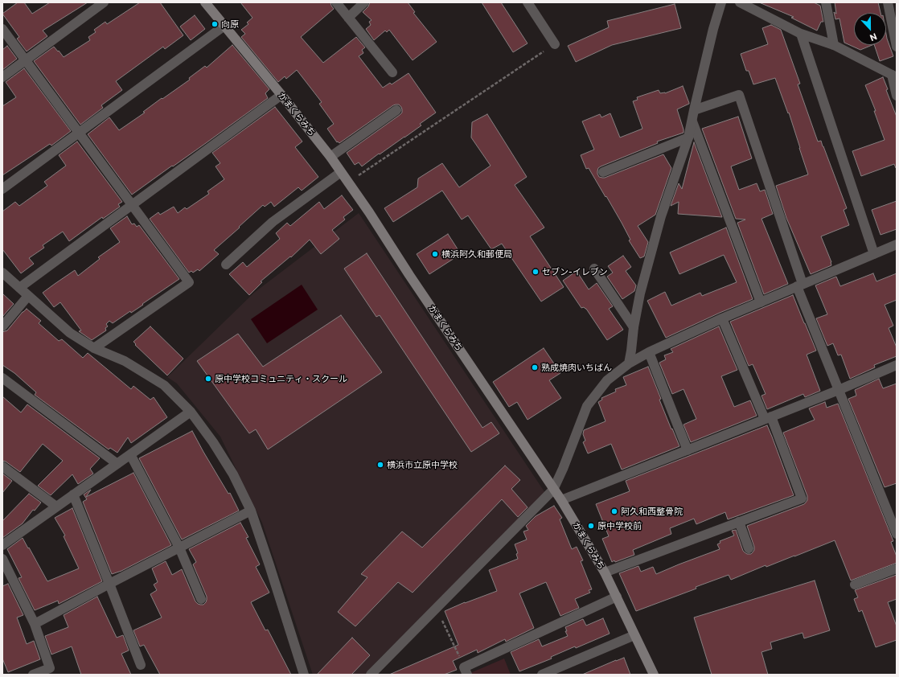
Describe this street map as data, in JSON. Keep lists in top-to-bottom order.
{
  "streets": {
    "street": ["かまくらみち"]
  },
  "places": [
    "向原",
    "横浜阿久和郵便局",
    "セブン-イレブン",
    "熟成焼肉いちばん",
    "原中学校コミュニティ・スクール",
    "横浜市立原中学校",
    "阿久和西整骨院",
    "原中学校前"
  ],
  "north": "bottom"
}
